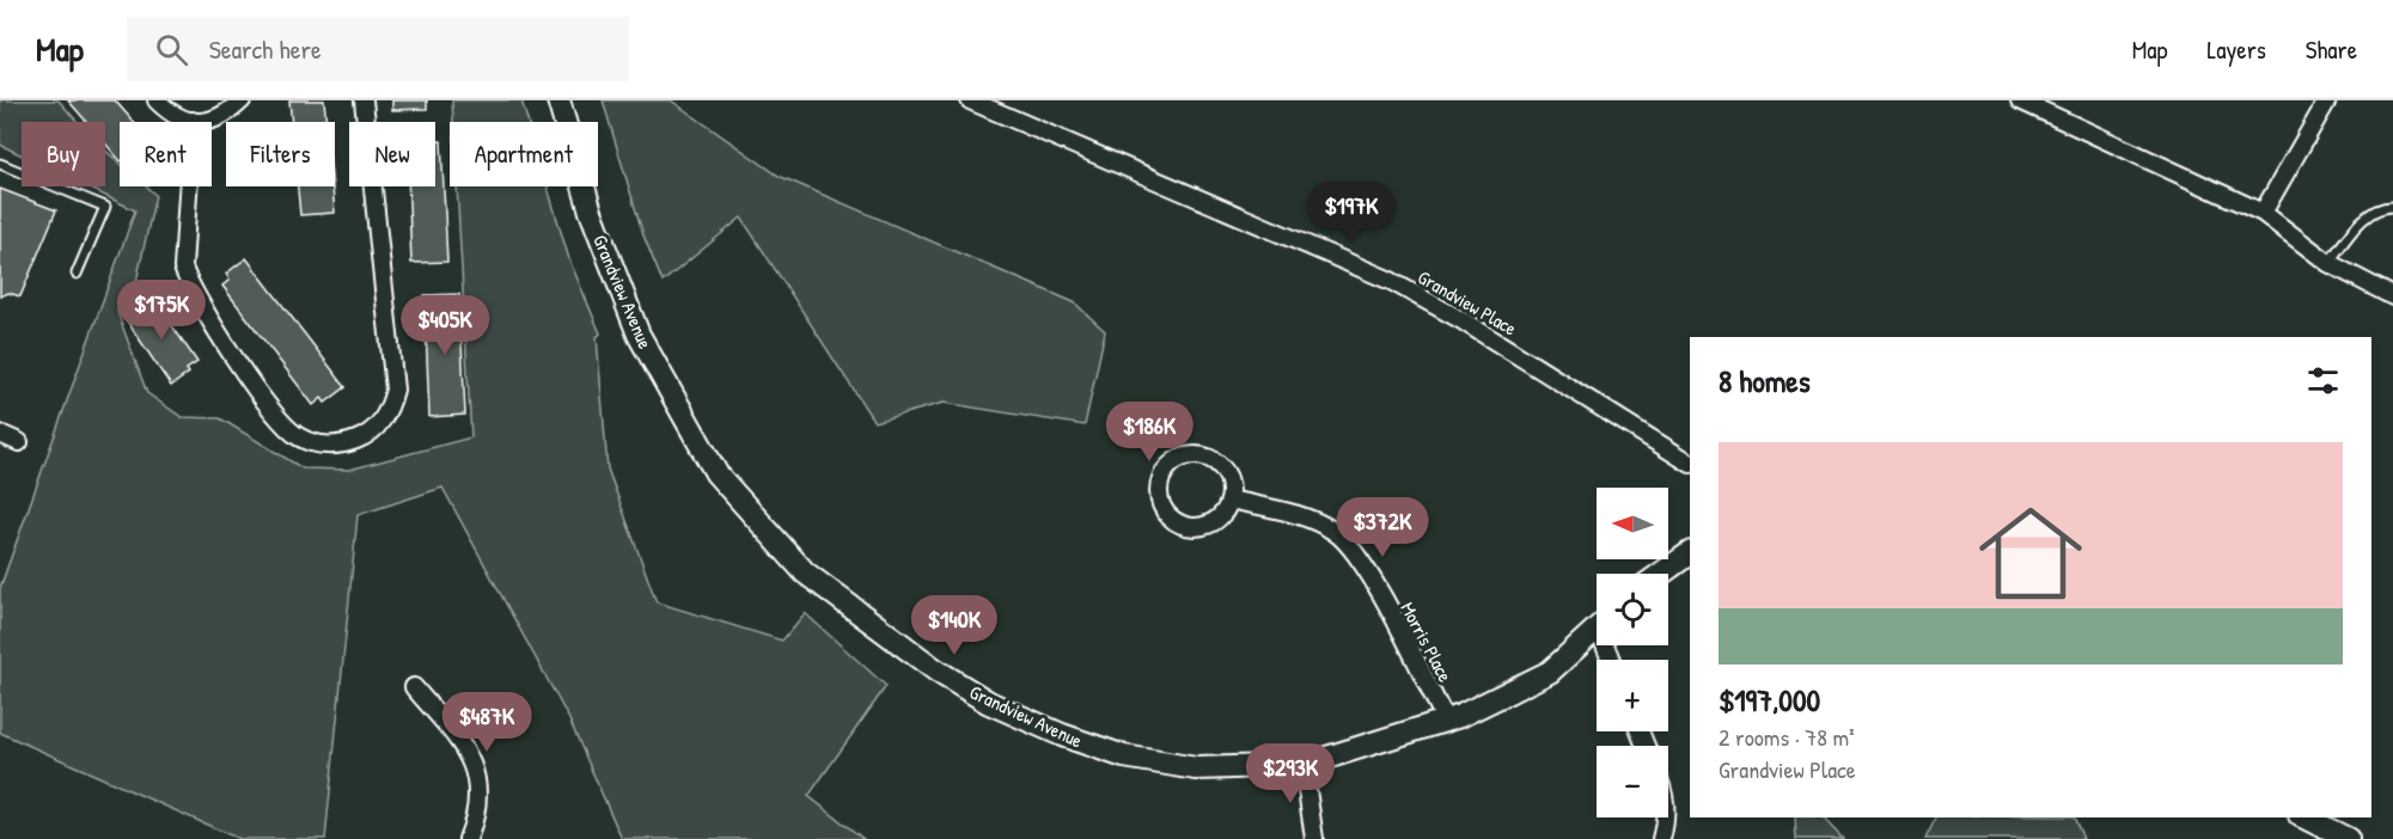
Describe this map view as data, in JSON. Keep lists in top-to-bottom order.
{
  "streets": {
    "main road": ["Grandview Avenue"],
    "street": ["Grandview Place", "Morris Place"]
  },
  "crossings": [
    ["Grandview Avenue", "Morris Place"]
  ],
  "north": "left",
  "page": {
    "header": "Map",
    "search": "Search here",
    "nav": ["Map", "Layers", "Share"],
    "chip": [
      "Buy",
      "Rent",
      "Filters",
      "New",
      "Apartment"
    ],
    "price": [
      "$197K",
      "$175K",
      "$405K",
      "$186K",
      "$372K",
      "$140K",
      "$487K",
      "$293K"
    ],
    "heading": "8 homes",
    "list": [
      {
        "name": "$197,000",
        "note": "2 rooms · 78 m² · Grandview Place"
      }
    ],
    "map_buttons": ["+", "−"]
  }
}
